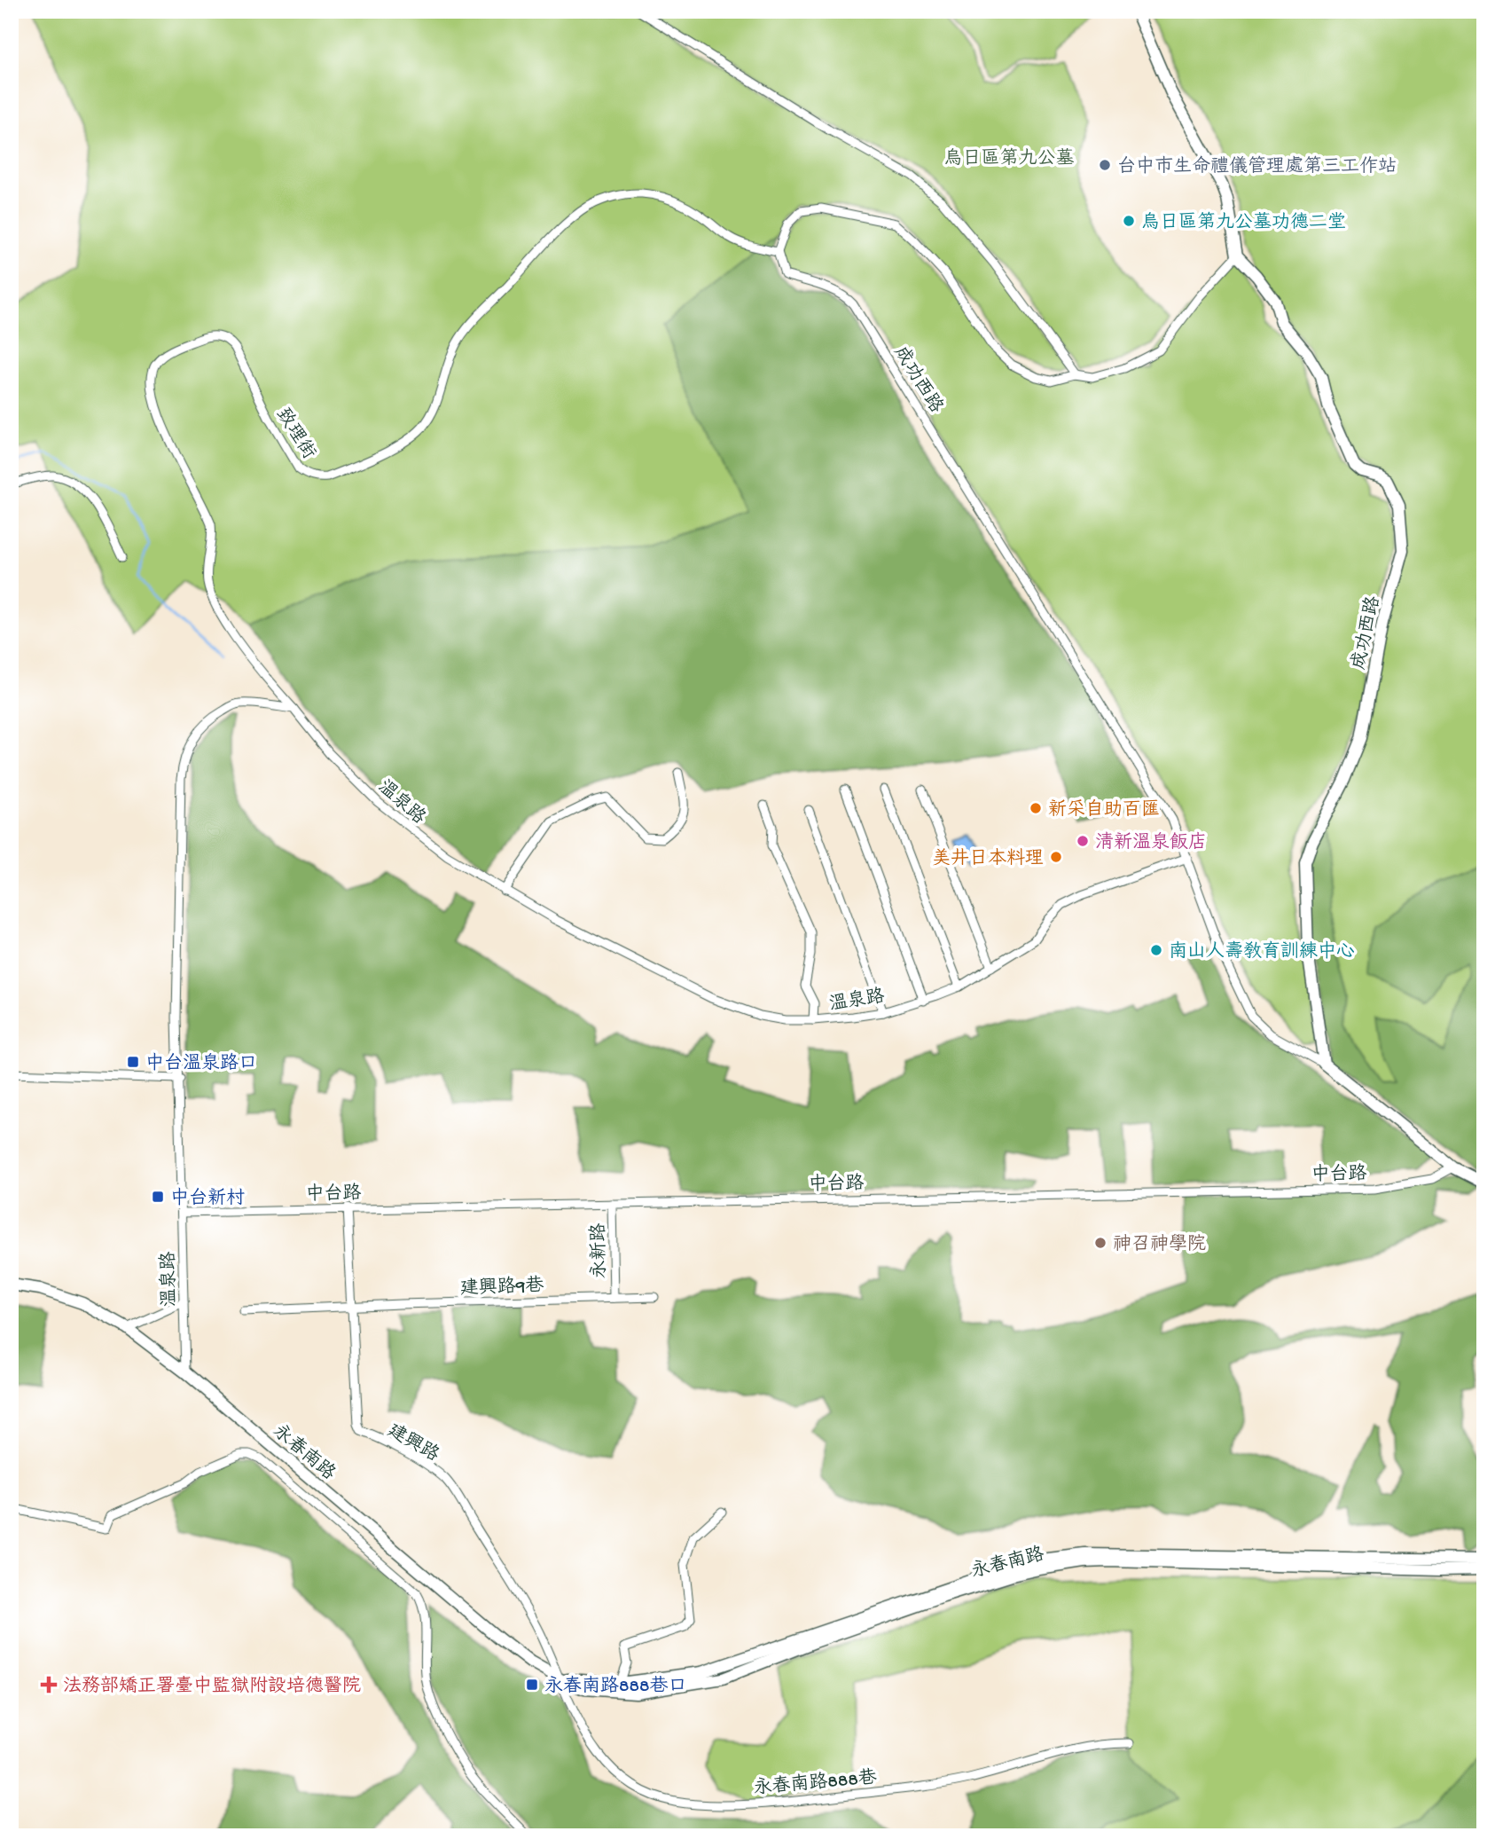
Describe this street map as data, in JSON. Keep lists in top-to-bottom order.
{
  "streets": {
    "street": [
      "成功西路",
      "致理街",
      "溫泉路",
      "中台路",
      "永新路",
      "建興路9巷",
      "建興路",
      "永春南路",
      "永春南路888巷"
    ]
  },
  "crossings": [
    ["成功西路", "致理街"],
    ["成功西路", "溫泉路"],
    ["成功西路", "中台路"],
    ["致理街", "溫泉路"],
    ["溫泉路", "中台路"],
    ["溫泉路", "永春南路"],
    ["中台路", "永新路"],
    ["中台路", "建興路"],
    ["永新路", "建興路9巷"],
    ["建興路9巷", "建興路"],
    ["建興路", "永春南路"],
    ["建興路", "永春南路888巷"],
    ["永春南路", "永春南路888巷"]
  ],
  "parks": ["烏日區第九公墓"],
  "places": {
    "other": [
      "台中市生命禮儀管理處第三工作站",
      "烏日區第九公墓功德二堂",
      "新采自助百匯",
      "清新溫泉飯店",
      "美井日本料理",
      "南山人壽教育訓練中心",
      "神召神學院"
    ],
    "transit": ["中台溫泉路口", "中台新村", "永春南路888巷口"],
    "health": ["法務部矯正署臺中監獄附設培德醫院"]
  }
}
